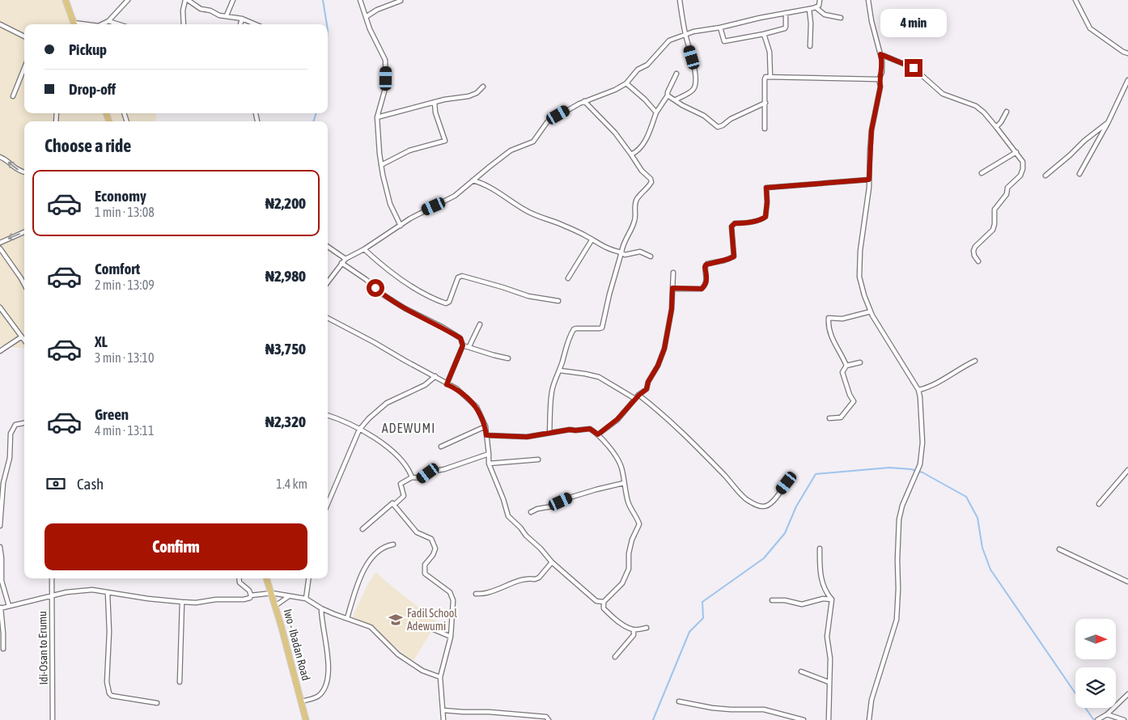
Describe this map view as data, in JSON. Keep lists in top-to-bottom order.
{
  "streets": {
    "main road": ["Iwo - Ibadan Road"],
    "street": ["Idi-Osan to Erumu"]
  },
  "districts": ["ADEWUMI"],
  "places": {
    "school or university": ["Fadil School Adewumi"]
  },
  "north": "right",
  "page": {
    "bubble": "4 min",
    "banner": ["Pickup", "Drop-off"],
    "heading": "Choose a ride",
    "list": [
      {
        "name": "Economy",
        "note": "1 min · 13:08",
        "value": "₦2,200"
      },
      {
        "name": "Comfort",
        "note": "2 min · 13:09",
        "value": "₦2,980"
      },
      {
        "name": "XL",
        "note": "3 min · 13:10",
        "value": "₦3,750"
      },
      {
        "name": "Green",
        "note": "4 min · 13:11",
        "value": "₦2,320"
      }
    ],
    "pay": ["Cash", "1.4 km"],
    "buttons": "Confirm"
  }
}
